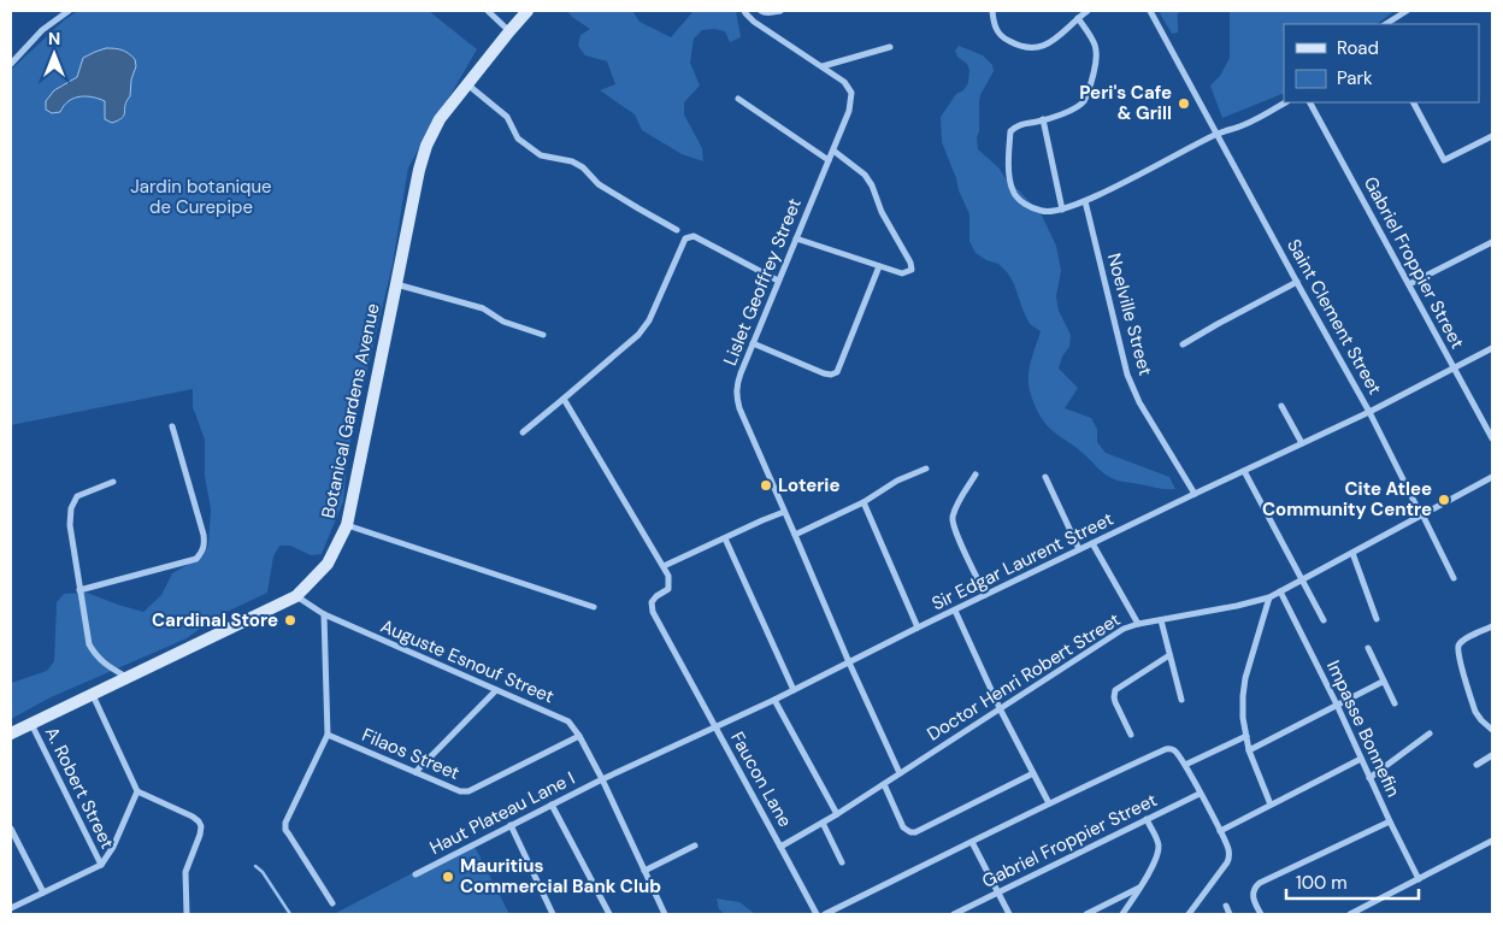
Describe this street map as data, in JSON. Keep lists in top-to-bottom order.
{
  "streets": {
    "street": [
      "Gabriel Froppier Street",
      "Lislet Geoffrey Street",
      "Noelville Street",
      "Saint Clement Street",
      "Botanical Gardens Avenue",
      "Sir Edgar Laurent Street",
      "Auguste Esnouf Street",
      "Doctor Henri Robert Street",
      "Impasse Bonnefin",
      "Filaos Street",
      "Faucon Lane",
      "A. Robert Street",
      "Haut Plateau Lane I"
    ]
  },
  "crossings": [
    ["Gabriel Froppier Street", "Sir Edgar Laurent Street"],
    ["Lislet Geoffrey Street", "Sir Edgar Laurent Street"],
    ["Lislet Geoffrey Street", "Doctor Henri Robert Street"],
    ["Noelville Street", "Sir Edgar Laurent Street"],
    ["Saint Clement Street", "Sir Edgar Laurent Street"],
    ["Saint Clement Street", "Doctor Henri Robert Street"],
    ["Botanical Gardens Avenue", "Auguste Esnouf Street"],
    ["Botanical Gardens Avenue", "A. Robert Street"],
    ["Sir Edgar Laurent Street", "Auguste Esnouf Street"],
    ["Sir Edgar Laurent Street", "Faucon Lane"],
    ["Sir Edgar Laurent Street", "Haut Plateau Lane I"],
    ["Auguste Esnouf Street", "Filaos Street"],
    ["Auguste Esnouf Street", "Haut Plateau Lane I"],
    ["Doctor Henri Robert Street", "Impasse Bonnefin"],
    ["Doctor Henri Robert Street", "Faucon Lane"]
  ],
  "parks": ["Jardin botanique de Curepipe"],
  "places": [
    "Peri's Cafe & Grill",
    "Loterie",
    "Cite Atlee Community Centre",
    "Cardinal Store",
    "Mauritius Commercial Bank Club"
  ],
  "legend": ["Road", "Park"],
  "scale_bar": "100 m",
  "north": "top"
}
